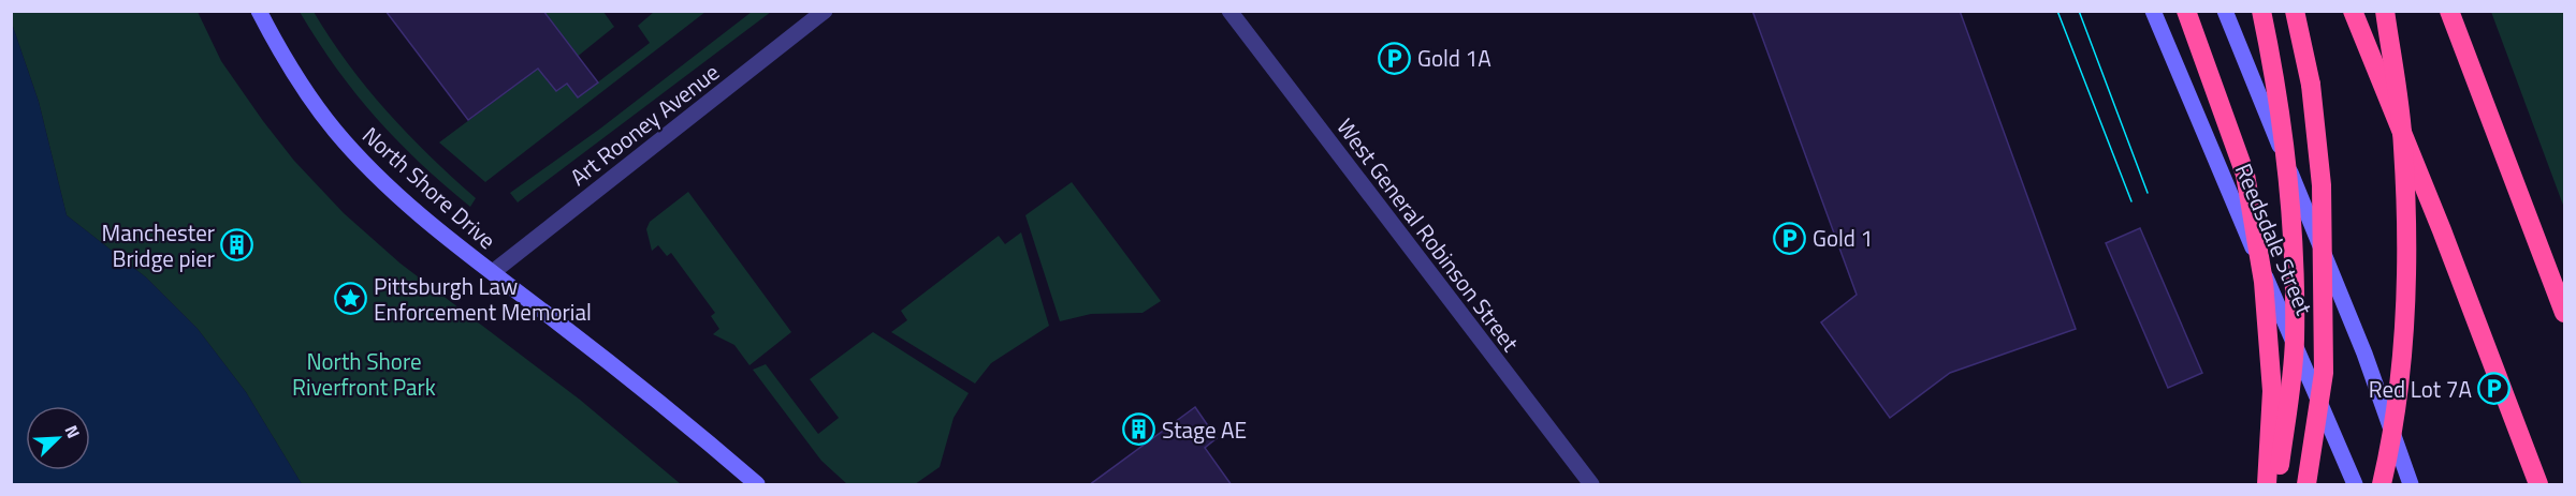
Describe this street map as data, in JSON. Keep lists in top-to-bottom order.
{
  "streets": {
    "main road": ["North Shore Drive", "Reedsdale Street"],
    "street": ["Art Rooney Avenue", "West General Robinson Street"]
  },
  "crossings": [
    ["Art Rooney Avenue", "North Shore Drive"]
  ],
  "parks": ["North Shore Riverfront Park"],
  "places": {
    "parking": ["Gold 1A", "Gold 1", "Red Lot 7A"],
    "building": ["Manchester Bridge pier", "Stage AE"],
    "place": ["Pittsburgh Law Enforcement Memorial"]
  },
  "north": "top right"
}
